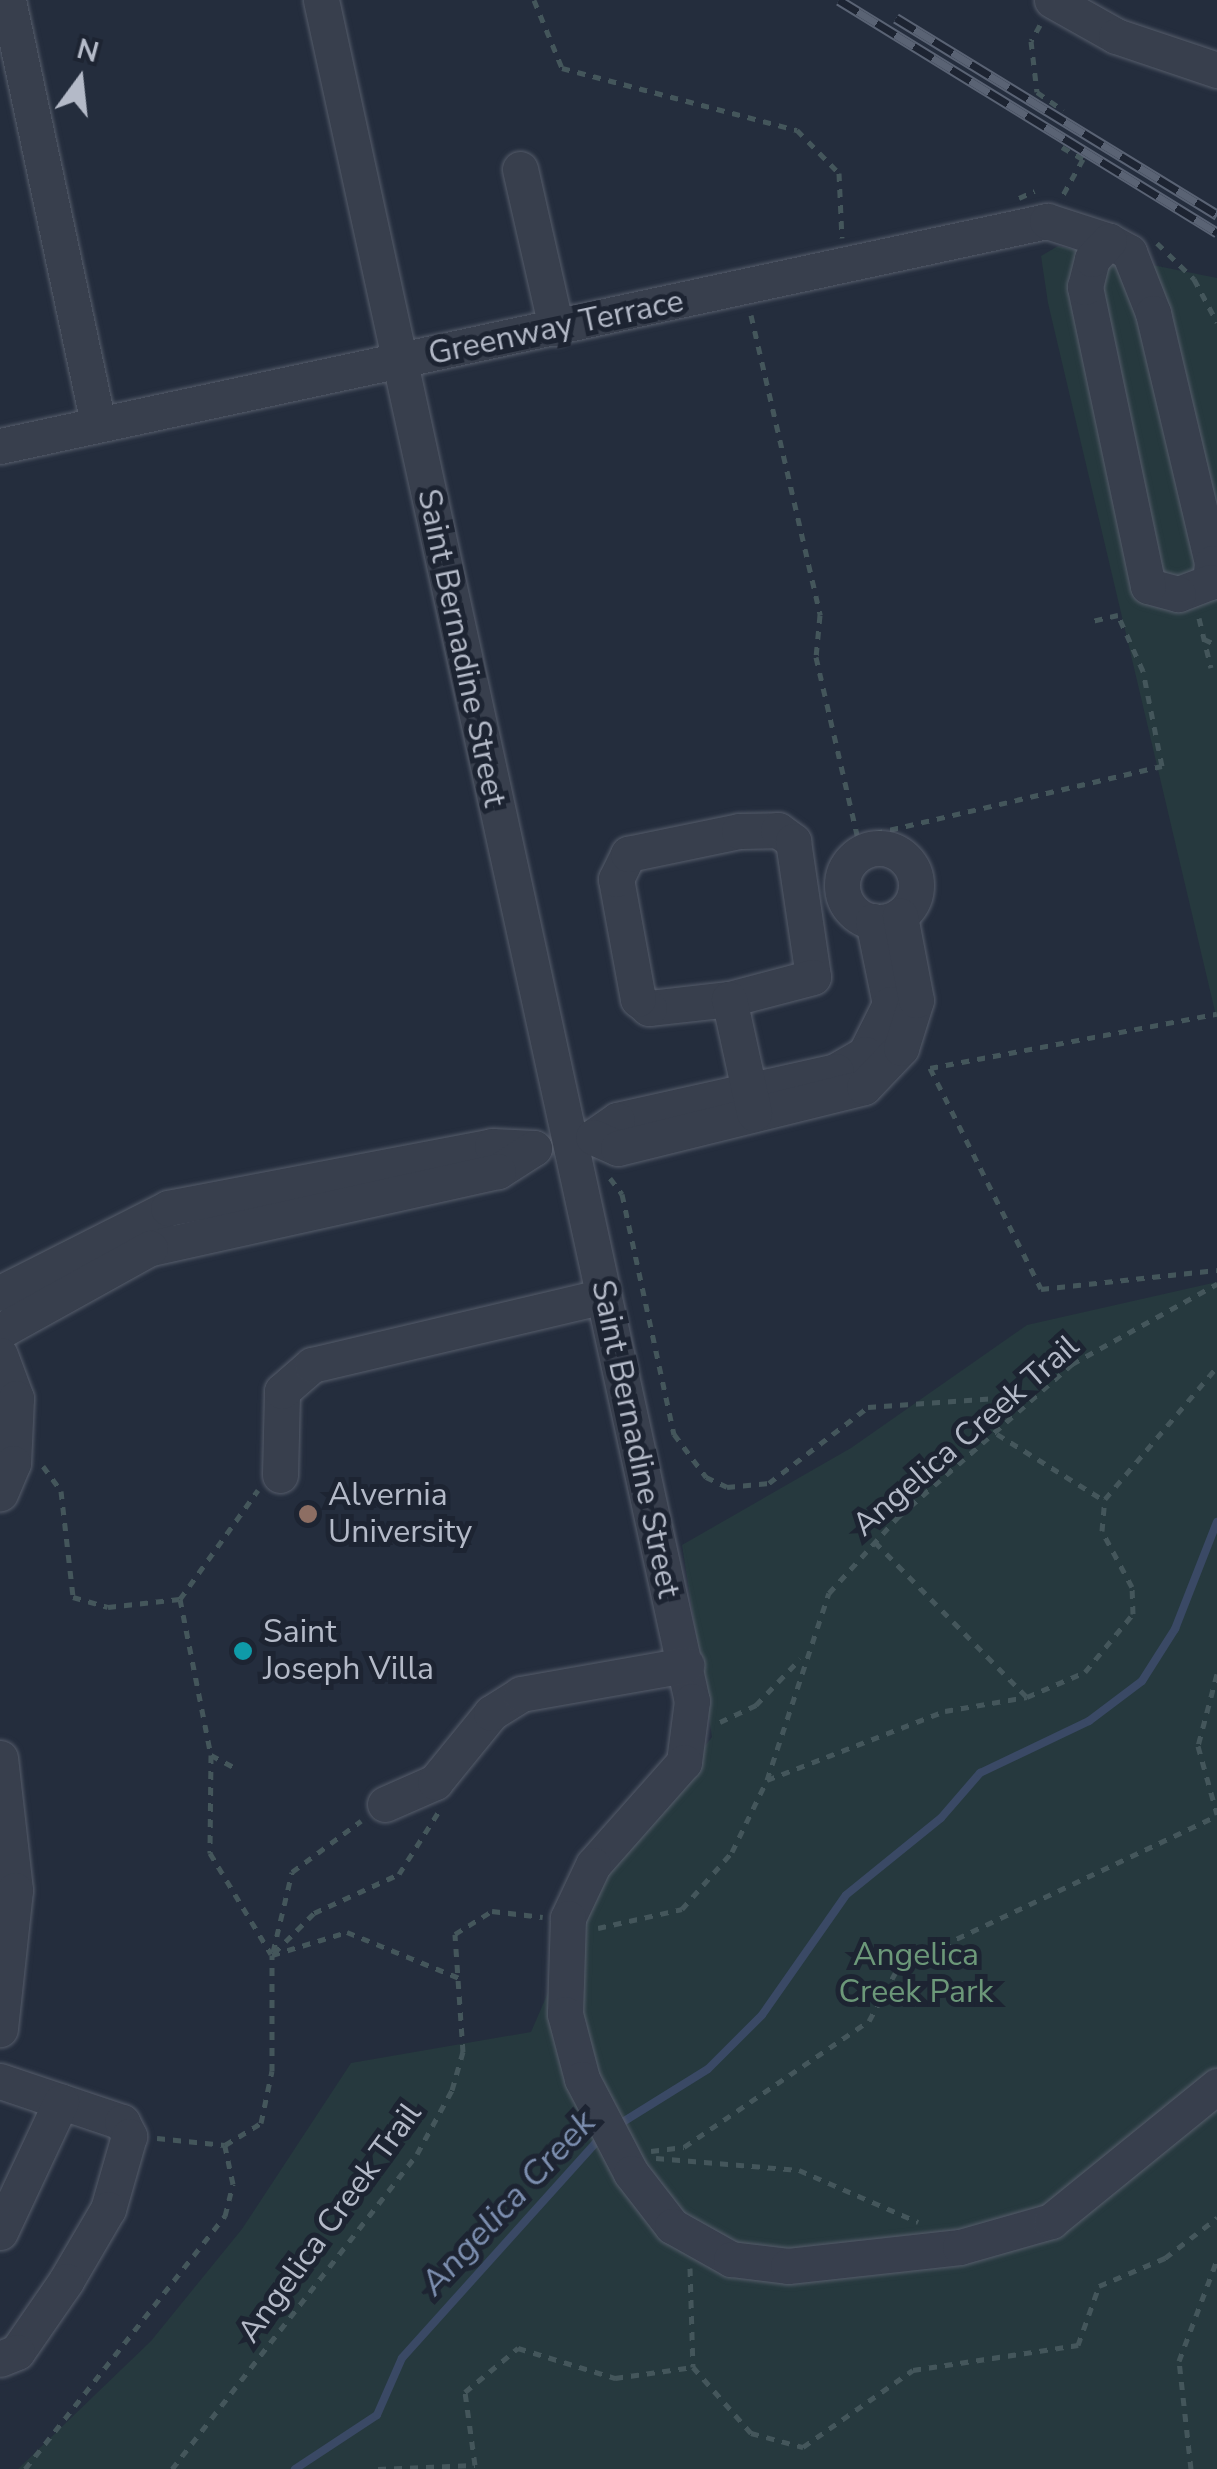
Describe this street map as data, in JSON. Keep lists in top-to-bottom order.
{
  "streets": {
    "street": ["Greenway Terrace", "Saint Bernadine Street"],
    "path": ["Angelica Creek Trail"]
  },
  "crossings": [
    ["Greenway Terrace", "Saint Bernadine Street"]
  ],
  "water": ["Angelica Creek"],
  "parks": ["Angelica Creek Park"],
  "places": ["Alvernia University", "Saint Joseph Villa"],
  "north": "top"
}
